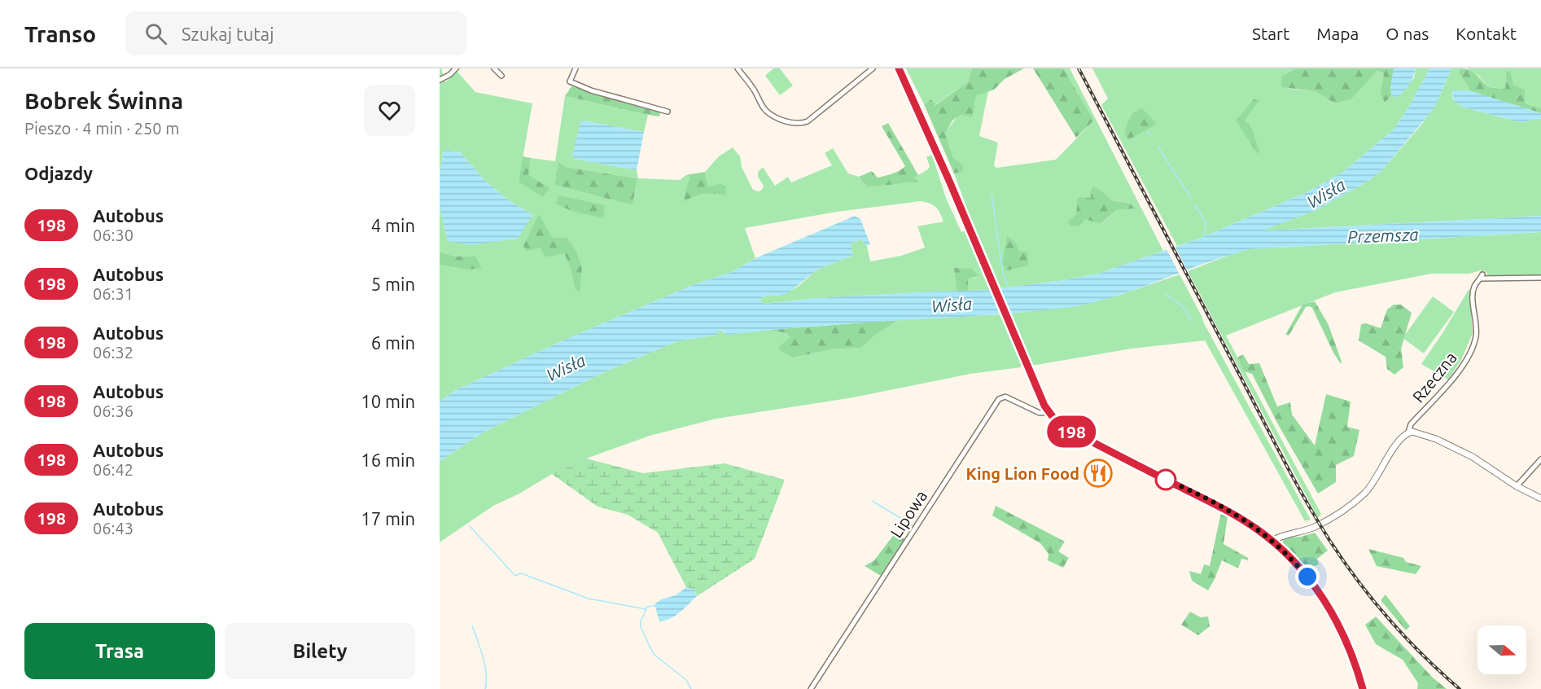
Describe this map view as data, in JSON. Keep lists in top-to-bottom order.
{
  "streets": {
    "street": ["Rzeczna", "Lipowa"]
  },
  "water": ["Wisła", "Przemsza"],
  "places": {
    "restaurant": ["King Lion Food"]
  },
  "lines": ["bus line 198"],
  "north": "right",
  "page": {
    "header": "Transo",
    "search": "Szukaj tutaj",
    "nav": [
      "Start",
      "Mapa",
      "O nas",
      "Kontakt"
    ],
    "heading": [
      ["Bobrek Świnna", "Pieszo · 4 min · 250 m"],
      "Odjazdy"
    ],
    "on_map": "198",
    "list": [
      {
        "mark": "198",
        "name": "Autobus",
        "note": "06:30",
        "value": "4 min"
      },
      {
        "mark": "198",
        "name": "Autobus",
        "note": "06:31",
        "value": "5 min"
      },
      {
        "mark": "198",
        "name": "Autobus",
        "note": "06:32",
        "value": "6 min"
      },
      {
        "mark": "198",
        "name": "Autobus",
        "note": "06:36",
        "value": "10 min"
      },
      {
        "mark": "198",
        "name": "Autobus",
        "note": "06:42",
        "value": "16 min"
      },
      {
        "mark": "198",
        "name": "Autobus",
        "note": "06:43",
        "value": "17 min"
      }
    ],
    "buttons": ["Trasa", "Bilety"]
  }
}
